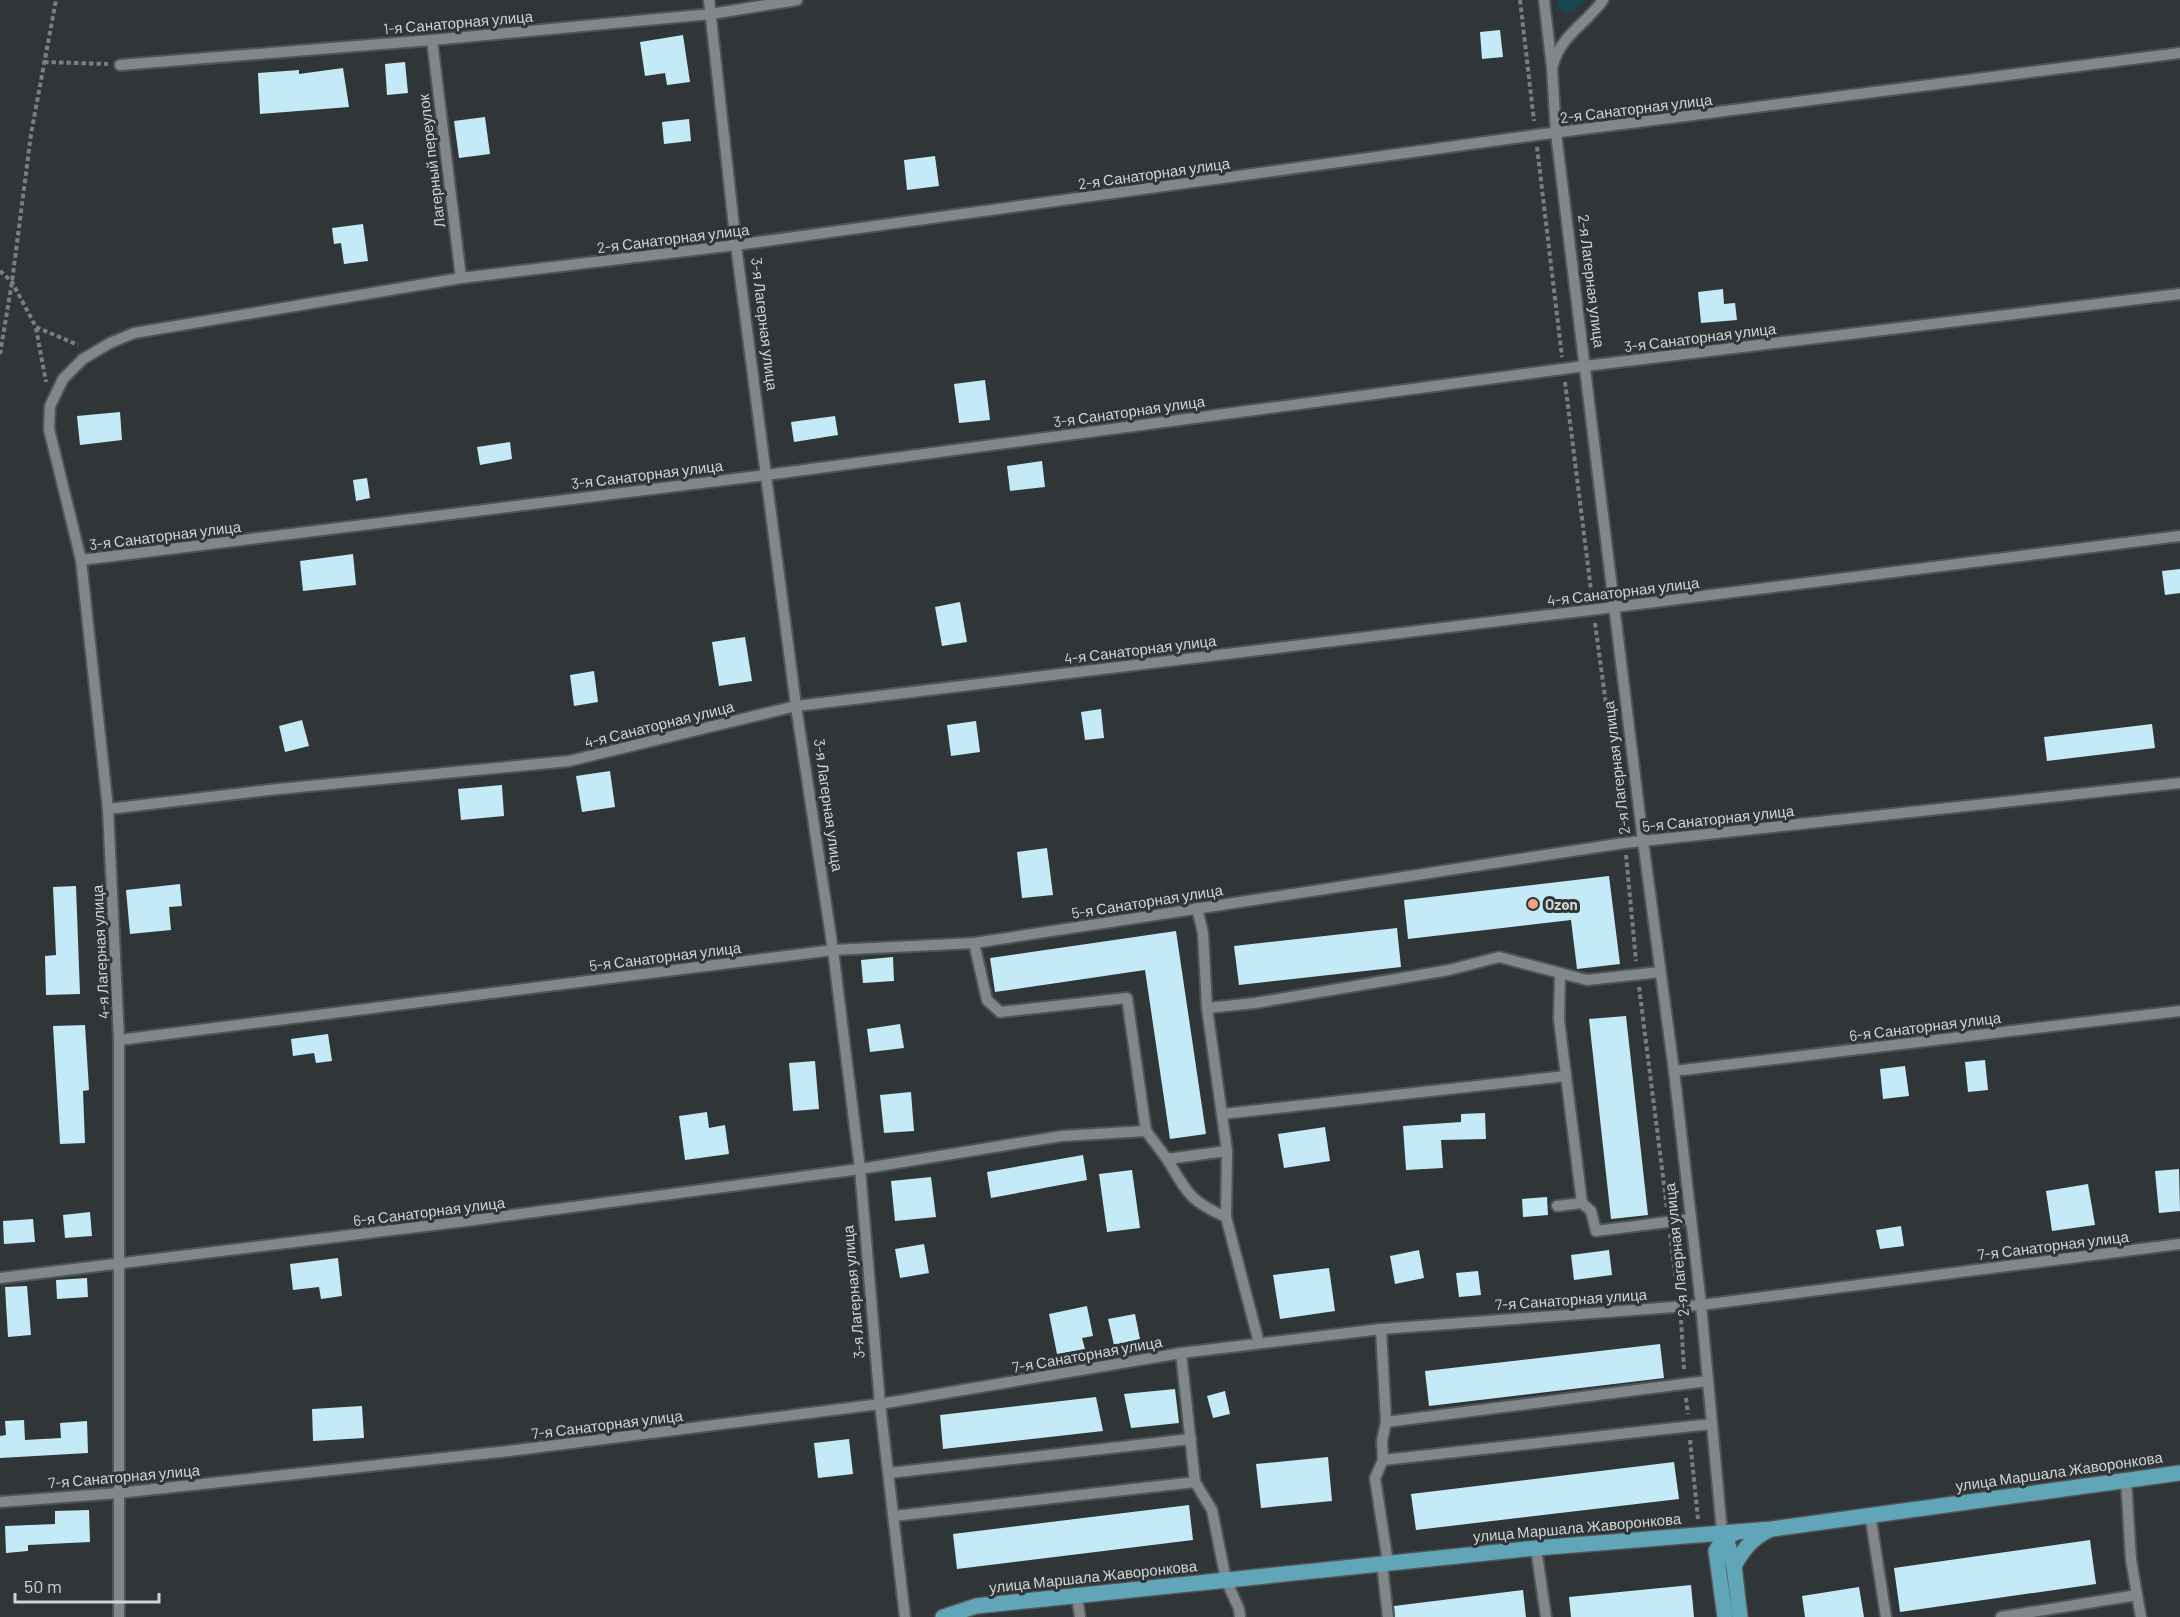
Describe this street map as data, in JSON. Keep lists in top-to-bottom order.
{
  "streets": {
    "main road": ["2-я Лагерная улица", "улица Маршала Жаворонкова"],
    "street": [
      "1-я Санаторная улица",
      "2-я Санаторная улица",
      "Лагерный переулок",
      "3-я Лагерная улица",
      "3-я Санаторная улица",
      "4-я Санаторная улица",
      "5-я Санаторная улица",
      "4-я Лагерная улица",
      "6-я Санаторная улица",
      "7-я Санаторная улица"
    ]
  },
  "crossings": [
    ["1-я Санаторная улица", "Лагерный переулок"],
    ["1-я Санаторная улица", "3-я Лагерная улица"],
    ["2-я Санаторная улица", "Лагерный переулок"],
    ["2-я Санаторная улица", "2-я Лагерная улица"],
    ["2-я Санаторная улица", "3-я Лагерная улица"],
    ["2-я Санаторная улица", "4-я Лагерная улица"],
    ["2-я Лагерная улица", "3-я Санаторная улица"],
    ["2-я Лагерная улица", "4-я Санаторная улица"],
    ["2-я Лагерная улица", "5-я Санаторная улица"],
    ["2-я Лагерная улица", "6-я Санаторная улица"],
    ["2-я Лагерная улица", "7-я Санаторная улица"],
    ["2-я Лагерная улица", "улица Маршала Жаворонкова"],
    ["3-я Лагерная улица", "3-я Санаторная улица"],
    ["3-я Лагерная улица", "4-я Санаторная улица"],
    ["3-я Лагерная улица", "5-я Санаторная улица"],
    ["3-я Лагерная улица", "6-я Санаторная улица"],
    ["3-я Лагерная улица", "7-я Санаторная улица"],
    ["3-я Санаторная улица", "4-я Лагерная улица"],
    ["4-я Санаторная улица", "4-я Лагерная улица"],
    ["5-я Санаторная улица", "4-я Лагерная улица"],
    ["4-я Лагерная улица", "6-я Санаторная улица"],
    ["4-я Лагерная улица", "7-я Санаторная улица"]
  ],
  "places": ["Ozon"],
  "scale_bar": "50 m"
}
